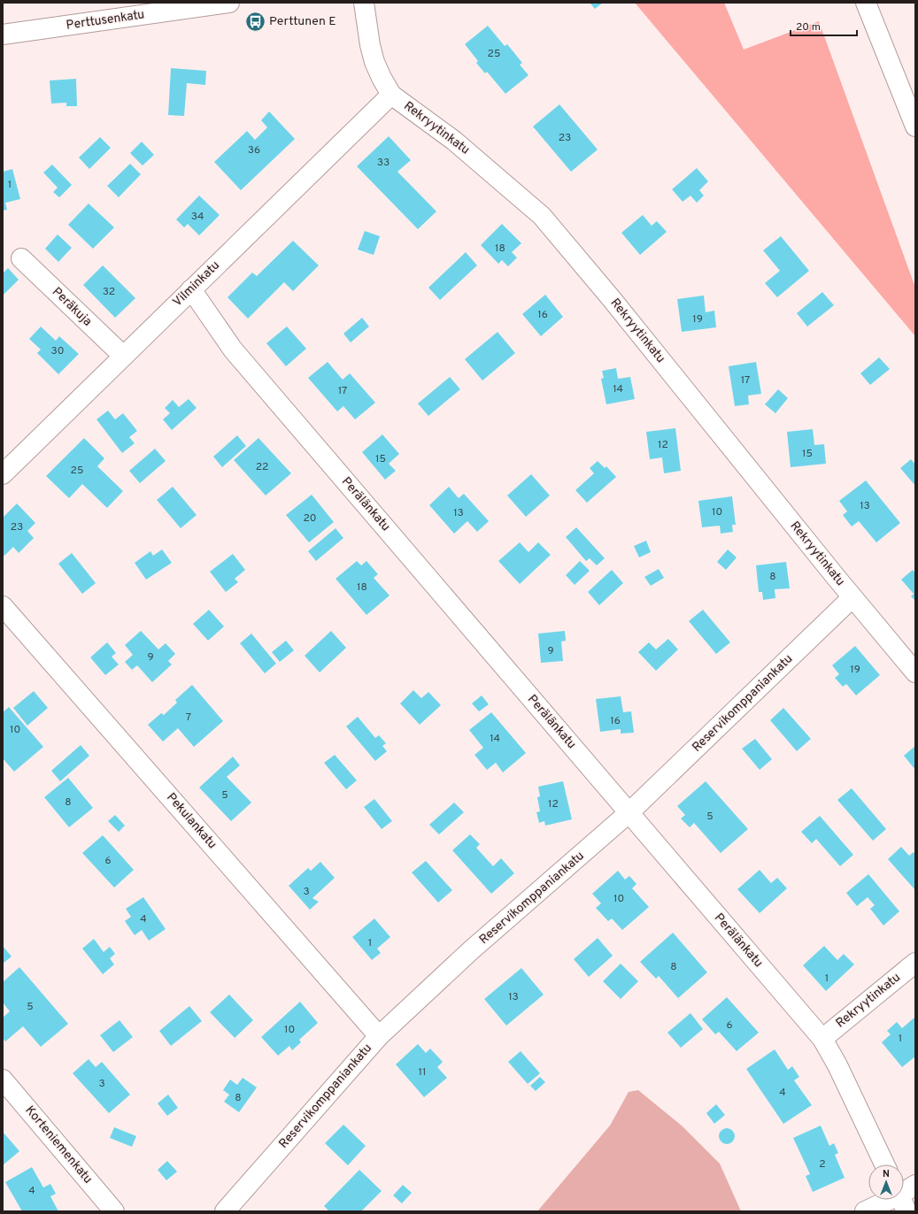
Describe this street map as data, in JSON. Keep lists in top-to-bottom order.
{
  "streets": {
    "street": [
      "Perttusenkatu",
      "Rekryytinkatu",
      "Vilminkatu",
      "Peräkuja",
      "Perälänkatu",
      "Reservikomppaniankatu",
      "Pekulankatu",
      "Korteniemenkatu"
    ]
  },
  "crossings": [
    ["Rekryytinkatu", "Vilminkatu"],
    ["Rekryytinkatu", "Perälänkatu"],
    ["Rekryytinkatu", "Reservikomppaniankatu"],
    ["Vilminkatu", "Peräkuja"],
    ["Vilminkatu", "Perälänkatu"],
    ["Perälänkatu", "Reservikomppaniankatu"],
    ["Reservikomppaniankatu", "Pekulankatu"]
  ],
  "places": {
    "bus stop": ["Perttunen E"]
  },
  "house_numbers": [
    "25",
    "23",
    "36",
    "33",
    "1",
    "34",
    "18",
    "32",
    "16",
    "19",
    "30",
    "17",
    "14",
    "17",
    "12",
    "15",
    "15",
    "22",
    "25",
    "13",
    "10",
    "13",
    "20",
    "23",
    "8",
    "18",
    "9",
    "9",
    "19",
    "7",
    "16",
    "10",
    "14",
    "5",
    "8",
    "12",
    "5",
    "6",
    "3",
    "10",
    "4",
    "1",
    "8",
    "1",
    "13",
    "5",
    "6",
    "10",
    "1",
    "11",
    "3",
    "4",
    "8",
    "2",
    "4"
  ],
  "scale_bar": "20 m",
  "north": "top"
}
